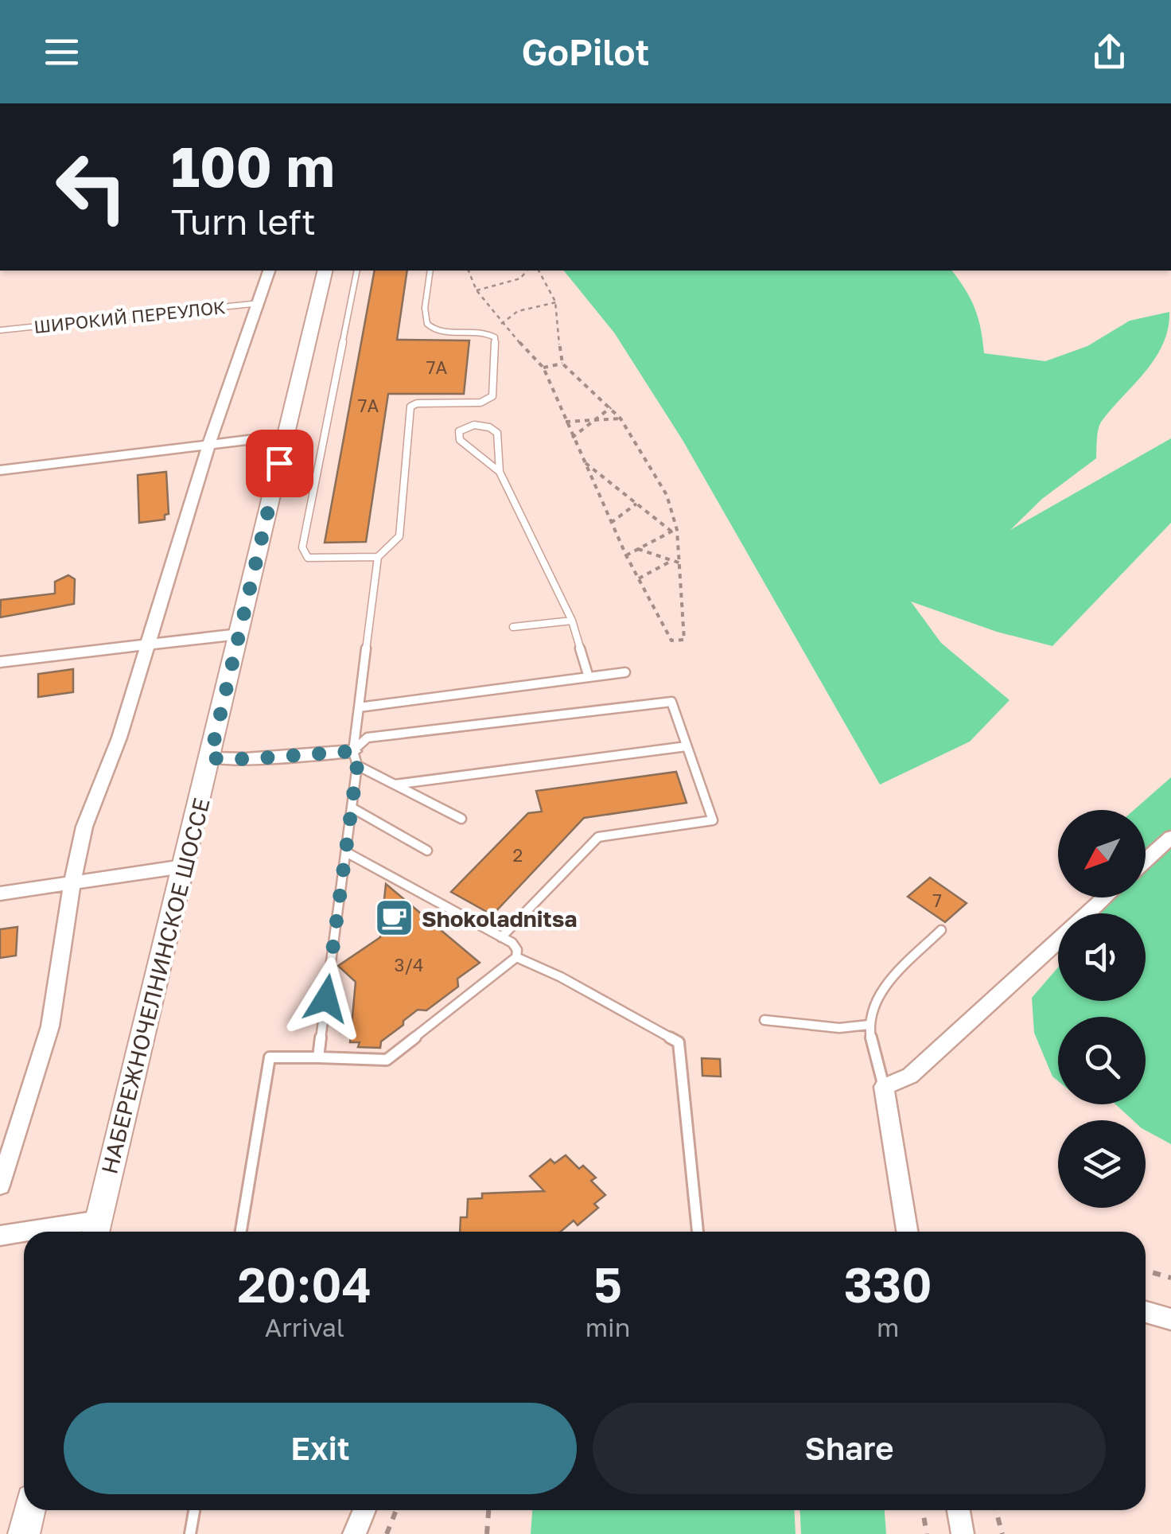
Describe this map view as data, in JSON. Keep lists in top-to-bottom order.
{
  "streets": {
    "main road": ["НАБЕРЕЖНОЧЕЛНИНСКОЕ ШОССЕ"],
    "lane": ["ШИРОКИЙ ПЕРЕУЛОК"]
  },
  "places": {
    "cafe": ["Shokoladnitsa"]
  },
  "house_numbers": [
    "7А",
    "7А",
    "2",
    "7",
    "3/4"
  ],
  "north": "bottom left",
  "page": {
    "header": "GoPilot",
    "turn": ["100 m", "Turn left"],
    "eta": [
      "20:04",
      "Arrival",
      "5",
      "min",
      "330",
      "m"
    ],
    "buttons": ["Exit", "Share"]
  }
}
